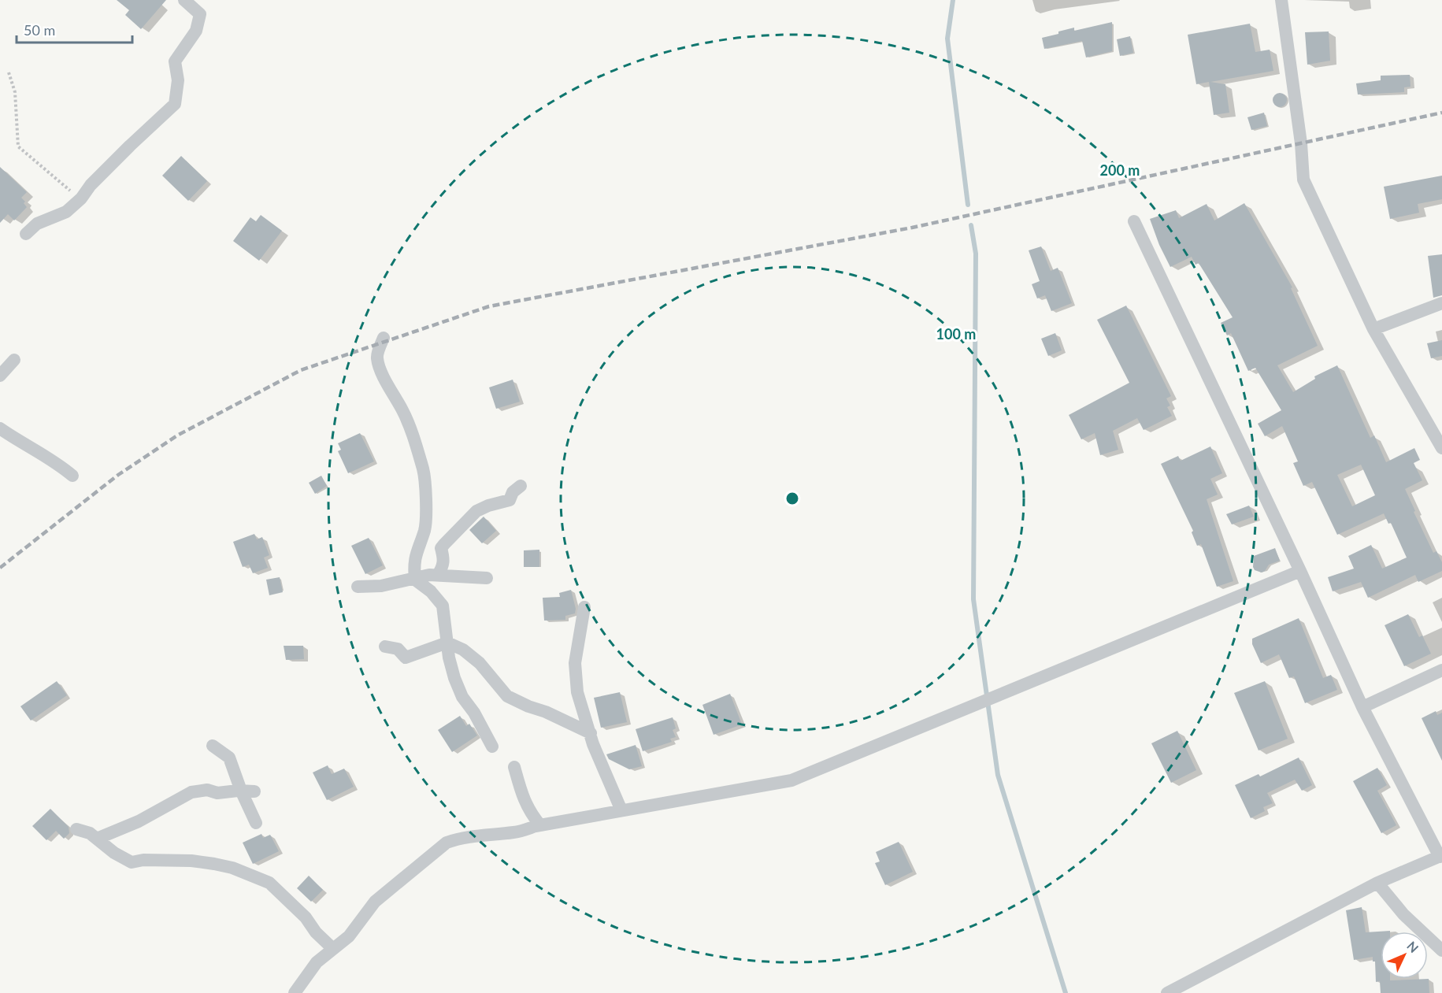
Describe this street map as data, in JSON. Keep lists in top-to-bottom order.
{
  "scale_bar": "50 m",
  "north": "top right",
  "rings": ["200 m", "100 m"]
}
